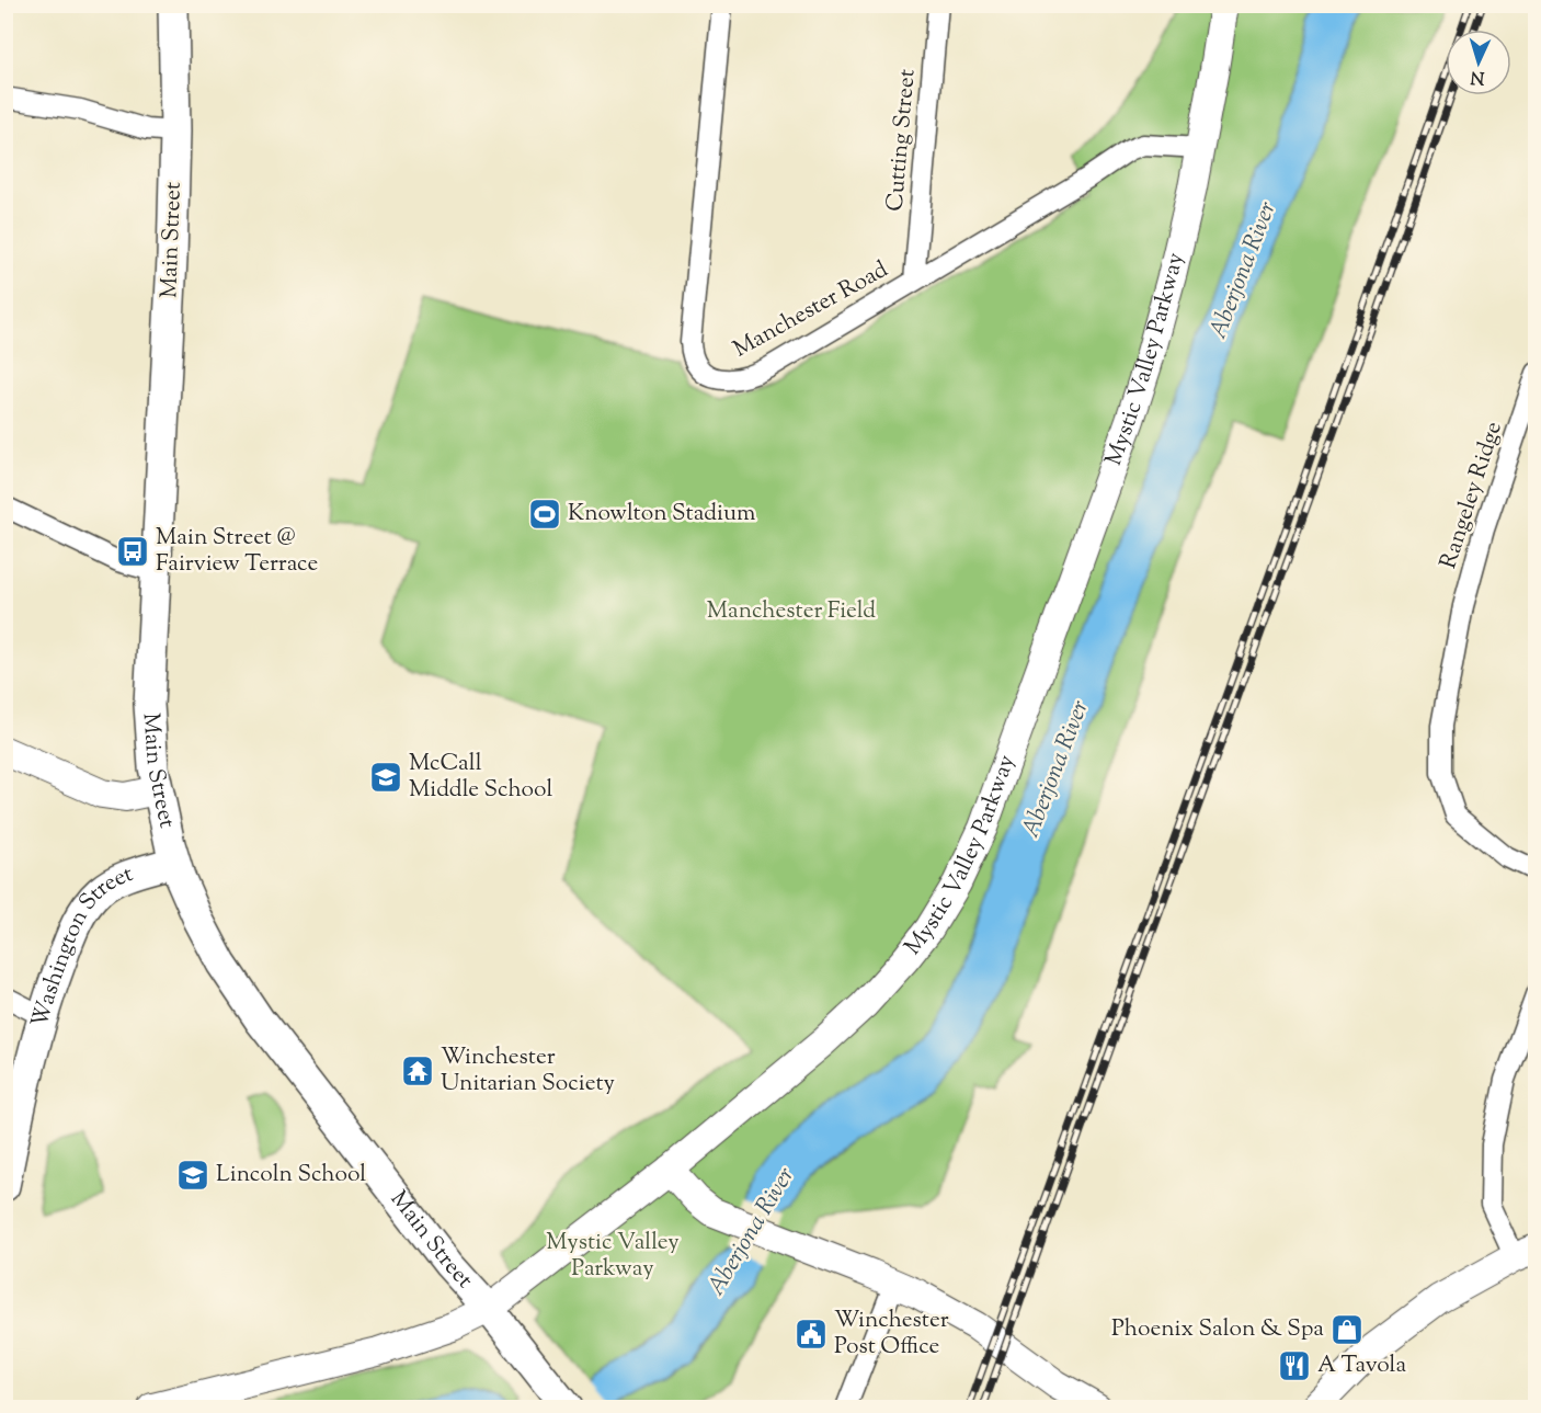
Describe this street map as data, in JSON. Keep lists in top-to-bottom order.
{
  "streets": {
    "main road": ["Main Street", "Mystic Valley Parkway", "Washington Street"],
    "street": ["Cutting Street", "Manchester Road", "Rangeley Ridge"]
  },
  "crossings": [
    ["Cutting Street", "Manchester Road"],
    ["Main Street", "Mystic Valley Parkway"],
    ["Main Street", "Washington Street"],
    ["Manchester Road", "Mystic Valley Parkway"]
  ],
  "water": ["Aberjona River"],
  "parks": ["Manchester Field", "Mystic Valley Parkway"],
  "places": {
    "sports": ["Knowlton Stadium"],
    "bus stop": ["Main Street @ Fairview Terrace"],
    "school or university": ["McCall Middle School", "Lincoln School"],
    "temple": ["Winchester Unitarian Society"],
    "shop": ["Phoenix Salon & Spa"],
    "public building": ["Winchester Post Office"],
    "restaurant": ["A Tavola"]
  },
  "north": "bottom"
}
